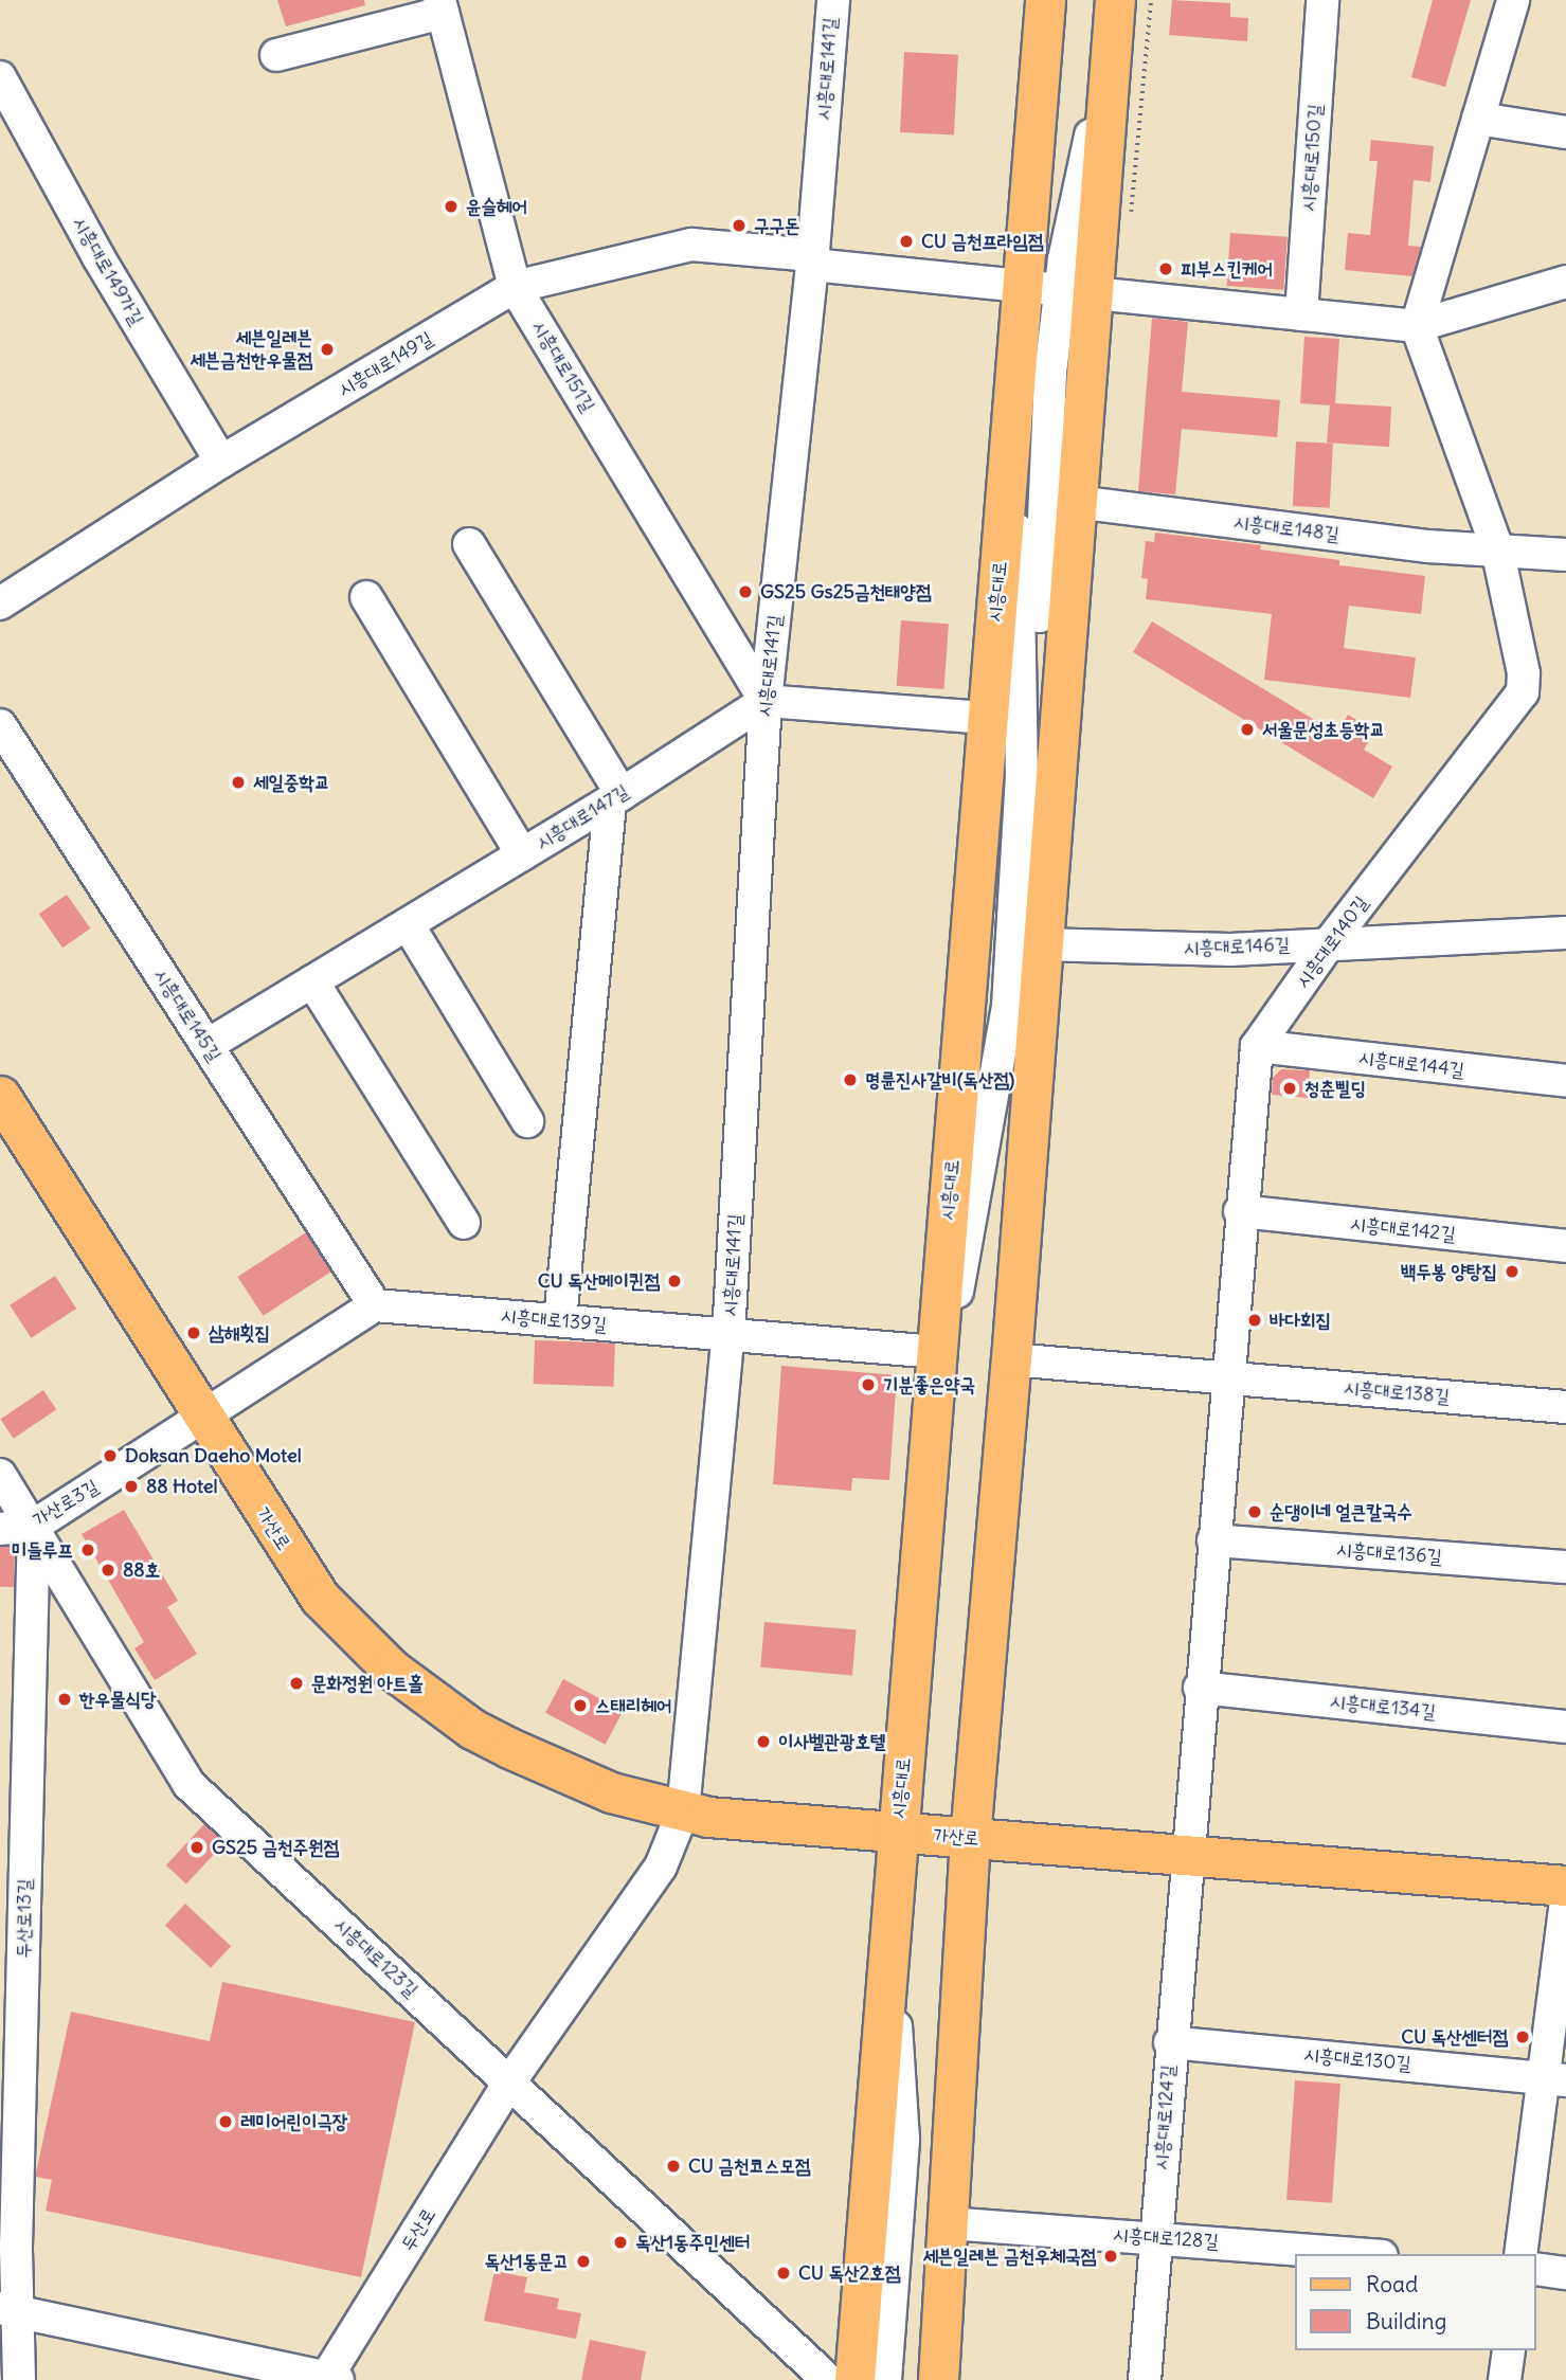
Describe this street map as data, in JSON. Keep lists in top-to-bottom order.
{
  "streets": {
    "main road": ["시흥대로", "가산로"],
    "street": [
      "시흥대로141길",
      "시흥대로150길",
      "시흥대로149가길",
      "시흥대로149길",
      "시흥대로151길",
      "시흥대로148길",
      "시흥대로147길",
      "시흥대로140길",
      "시흥대로146길",
      "시흥대로145길",
      "시흥대로144길",
      "시흥대로142길",
      "시흥대로139길",
      "시흥대로138길",
      "가산로3길",
      "시흥대로136길",
      "시흥대로134길",
      "두산로13길",
      "시흥대로123길",
      "시흥대로130길",
      "시흥대로124길",
      "두산로",
      "시흥대로128길"
    ]
  },
  "crossings": [
    ["시흥대로141길", "시흥대로149길"],
    ["시흥대로141길", "시흥대로151길"],
    ["시흥대로141길", "시흥대로147길"],
    ["시흥대로141길", "시흥대로139길"],
    ["시흥대로149가길", "시흥대로149길"],
    ["시흥대로149길", "시흥대로151길"],
    ["시흥대로149길", "시흥대로"],
    ["시흥대로151길", "시흥대로147길"],
    ["시흥대로148길", "시흥대로140길"],
    ["시흥대로", "시흥대로139길"],
    ["시흥대로", "가산로"],
    ["시흥대로147길", "시흥대로145길"],
    ["시흥대로140길", "시흥대로146길"],
    ["시흥대로140길", "시흥대로144길"],
    ["시흥대로140길", "시흥대로142길"],
    ["시흥대로140길", "시흥대로138길"],
    ["시흥대로145길", "시흥대로139길"],
    ["가산로3길", "가산로"],
    ["가산로3길", "두산로13길"],
    ["가산로3길", "시흥대로123길"],
    ["가산로", "시흥대로124길"],
    ["두산로13길", "시흥대로123길"],
    ["두산로13길", "두산로"],
    ["시흥대로123길", "두산로"],
    ["시흥대로130길", "시흥대로124길"],
    ["시흥대로124길", "시흥대로128길"]
  ],
  "places": [
    "윤슬헤어",
    "구구돈",
    "CU 금천프라임점",
    "피부스킨케어",
    "세븐일레븐 세븐금천한우물점",
    "GS25 Gs25금천태양점",
    "서울문성초등학교",
    "세일중학교",
    "명륜진사갈비(독산점)",
    "청춘삘딩",
    "백두봉 양탕집",
    "CU 독산메이퀸점",
    "바다회집",
    "삼해횟집",
    "기분좋은약국",
    "Doksan Daeho Motel",
    "88 Hotel",
    "순댕이네 얼큰칼국수",
    "미들루프",
    "88호",
    "문화정원 아트홀",
    "한우물식당",
    "스태리헤어",
    "이사벨관광호텔",
    "GS25 금천주원점",
    "CU 독산센터점",
    "레미어린이극장",
    "CU 금천코스모점",
    "독산1동주민센터",
    "세븐일레븐 금천우체국점",
    "독산1동문고",
    "CU 독산2호점"
  ],
  "legend": ["Road", "Building"]
}
